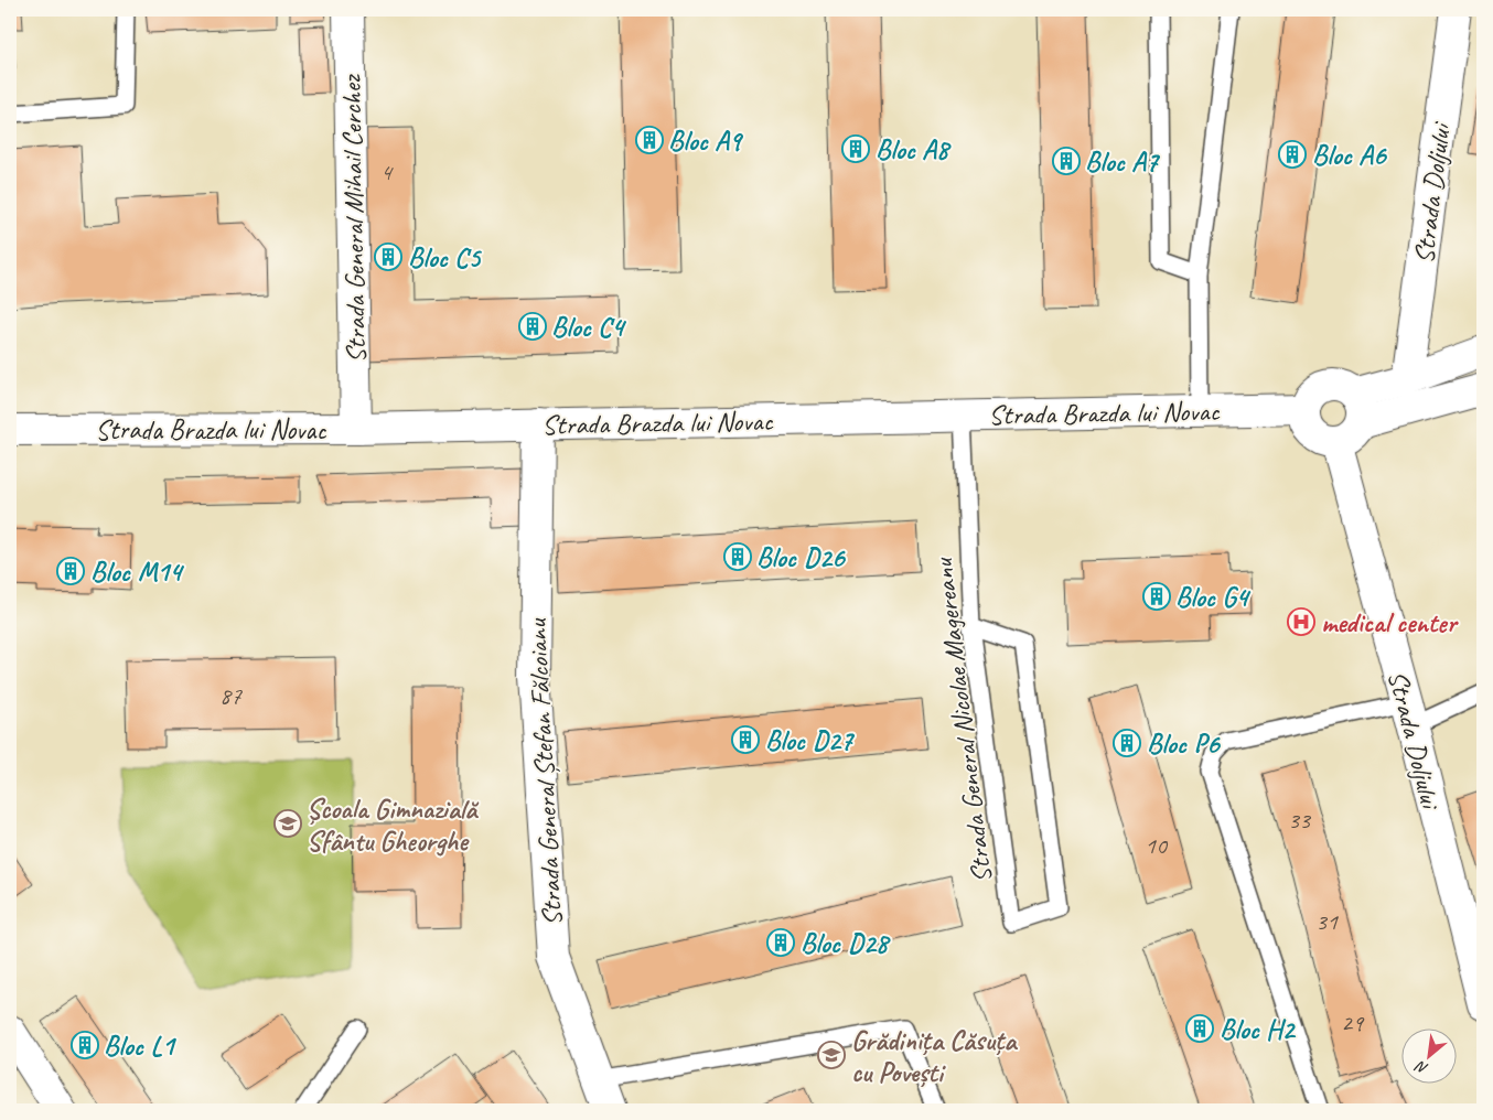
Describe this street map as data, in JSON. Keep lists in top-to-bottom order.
{
  "streets": {
    "street": [
      "Strada Doljului",
      "Strada General Mihail Cerchez",
      "Strada Brazda lui Novac",
      "Strada General Ștefan Fălcoianu"
    ],
    "lane": ["Strada General Nicolae Magereanu"]
  },
  "crossings": [
    ["Strada Doljului", "Strada Brazda lui Novac"],
    ["Strada General Mihail Cerchez", "Strada Brazda lui Novac"],
    ["Strada Brazda lui Novac", "Strada General Nicolae Magereanu"],
    ["Strada Brazda lui Novac", "Strada General Ștefan Fălcoianu"]
  ],
  "places": {
    "building": [
      "Bloc A9",
      "Bloc A8",
      "Bloc A6",
      "Bloc A7",
      "Bloc C5",
      "Bloc C4",
      "Bloc D26",
      "Bloc M14",
      "Bloc G4",
      "Bloc D27",
      "Bloc P6",
      "Bloc D28",
      "Bloc H2",
      "Bloc L1"
    ],
    "hospital": ["medical center"],
    "school or university": ["Școala Gimnazială Sfântu Gheorghe", "Grădinița Căsuța cu Povești"]
  },
  "house_numbers": [
    "4",
    "87",
    "33",
    "10",
    "31",
    "29"
  ],
  "north": "bottom left"
}
